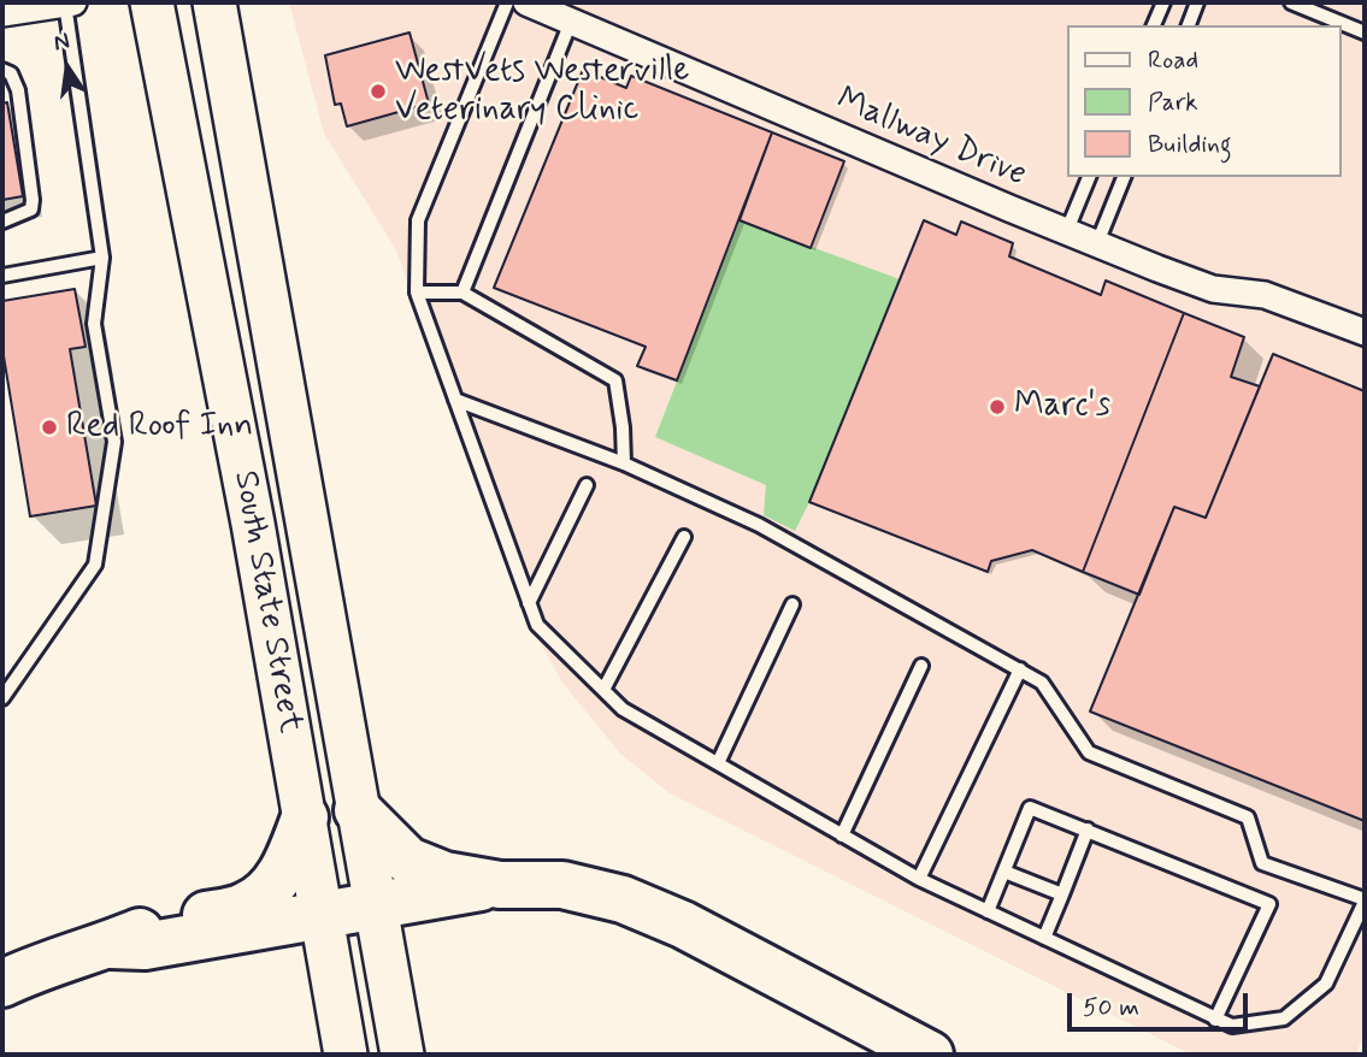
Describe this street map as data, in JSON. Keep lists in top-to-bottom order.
{
  "streets": {
    "main road": ["South State Street"],
    "street": ["Mallway Drive"]
  },
  "places": ["WestVets Westerville Veterinary Clinic", "Marc's", "Red Roof Inn"],
  "legend": ["Road", "Park", "Building"],
  "scale_bar": "50 m",
  "north": "top"
}
